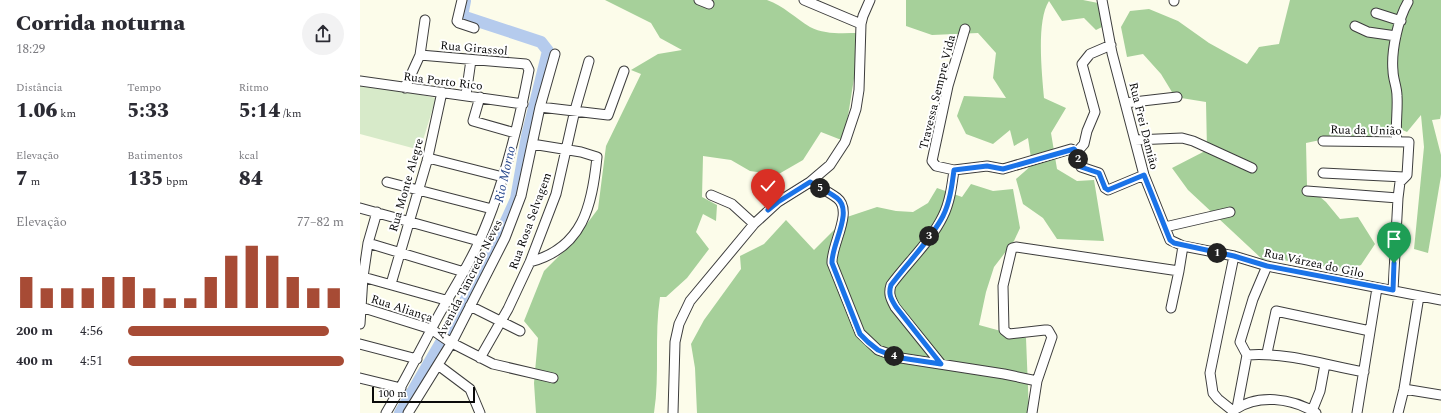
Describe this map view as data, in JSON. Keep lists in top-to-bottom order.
{
  "streets": {
    "street": [
      "Rua Girassol",
      "Rua Porto Rico",
      "Travessa Sempre Vida",
      "Rua Frei Damião",
      "Rua da União",
      "Rua Monte Alegre",
      "Rua Rosa Selvagem",
      "Rua Várzea do Gilo",
      "Avenida Tancredo Neves",
      "Rua Aliança"
    ]
  },
  "crossings": [
    ["Rua Girassol", "Avenida Tancredo Neves"],
    ["Rua Porto Rico", "Rua Monte Alegre"],
    ["Rua Porto Rico", "Avenida Tancredo Neves"],
    ["Rua Frei Damião", "Rua Várzea do Gilo"],
    ["Rua Rosa Selvagem", "Rua Aliança"],
    ["Avenida Tancredo Neves", "Rua Aliança"]
  ],
  "water": ["Rio Morno"],
  "scale_bar": "100 m",
  "page": {
    "heading": ["Corrida noturna", "18:29"],
    "stats": [
      ["Distância", "1.06 km"],
      ["Tempo", "5:33"],
      ["Ritmo", "5:14 /km"],
      ["Elevação", "7 m"],
      ["Batimentos", "135 bpm"],
      ["kcal", "84"]
    ],
    "pins": [
      "2",
      "5",
      "3",
      "1",
      "4"
    ],
    "chart": ["Elevação", "77–82 m"],
    "list": [
      {
        "name": "200 m",
        "note": "4:56"
      },
      {
        "name": "400 m",
        "note": "4:51"
      }
    ],
    "scale": "100 m"
  }
}
